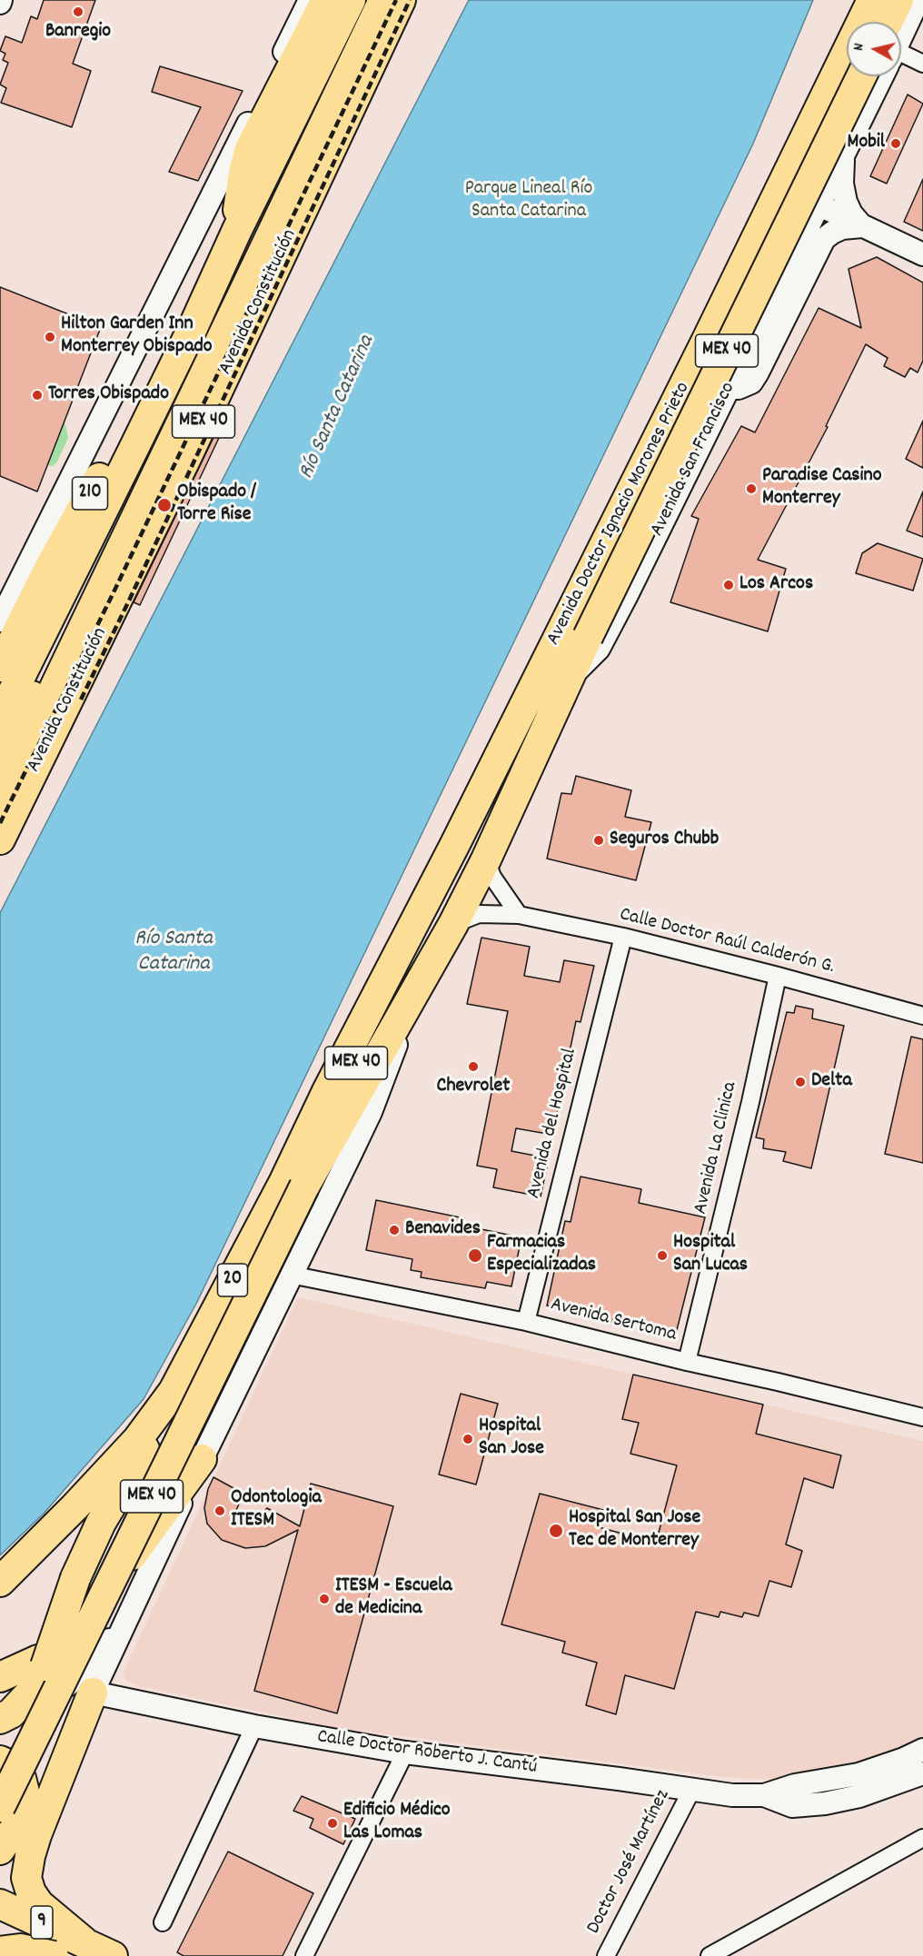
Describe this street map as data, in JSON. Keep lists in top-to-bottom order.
{
  "streets": {
    "highway": [
      "Avenida Constitución",
      "MEX 40",
      "210",
      "Avenida Doctor Ignacio Morones Prieto",
      "20",
      "9"
    ],
    "street": [
      "Avenida San Francisco",
      "Calle Doctor Raúl Calderón G.",
      "Avenida del Hospital",
      "Avenida La Clinica",
      "Avenida Sertoma",
      "Calle Doctor Roberto J. Cantú",
      "Doctor José Martínez"
    ]
  },
  "crossings": [
    ["MEX 40", "210"],
    ["MEX 40", "Avenida Doctor Ignacio Morones Prieto"],
    ["Avenida San Francisco", "Avenida Doctor Ignacio Morones Prieto"],
    ["Avenida Doctor Ignacio Morones Prieto", "Calle Doctor Raúl Calderón G."],
    ["Avenida Doctor Ignacio Morones Prieto", "20"],
    ["Calle Doctor Raúl Calderón G.", "Avenida del Hospital"],
    ["Calle Doctor Raúl Calderón G.", "Avenida La Clinica"],
    ["Avenida del Hospital", "Avenida Sertoma"],
    ["Avenida La Clinica", "Avenida Sertoma"],
    ["20", "Avenida Sertoma"],
    ["Calle Doctor Roberto J. Cantú", "Doctor José Martínez"]
  ],
  "water": ["Río Santa Catarina"],
  "parks": ["Parque Lineal Río Santa Catarina"],
  "places": [
    "Banregio",
    "Mobil",
    "Hilton Garden Inn Monterrey Obispado",
    "Torres Obispado",
    "Paradise Casino Monterrey",
    "Obispado / Torre Rise",
    "Los Arcos",
    "Seguros Chubb",
    "Chevrolet",
    "Delta",
    "Benavides",
    "Farmacias Especializadas",
    "Hospital San Lucas",
    "Hospital San Jose",
    "Odontologia ITESM",
    "Hospital San Jose Tec de Monterrey",
    "ITESM - Escuela de Medicina",
    "Edificio Médico Las Lomas"
  ],
  "north": "left"
}
